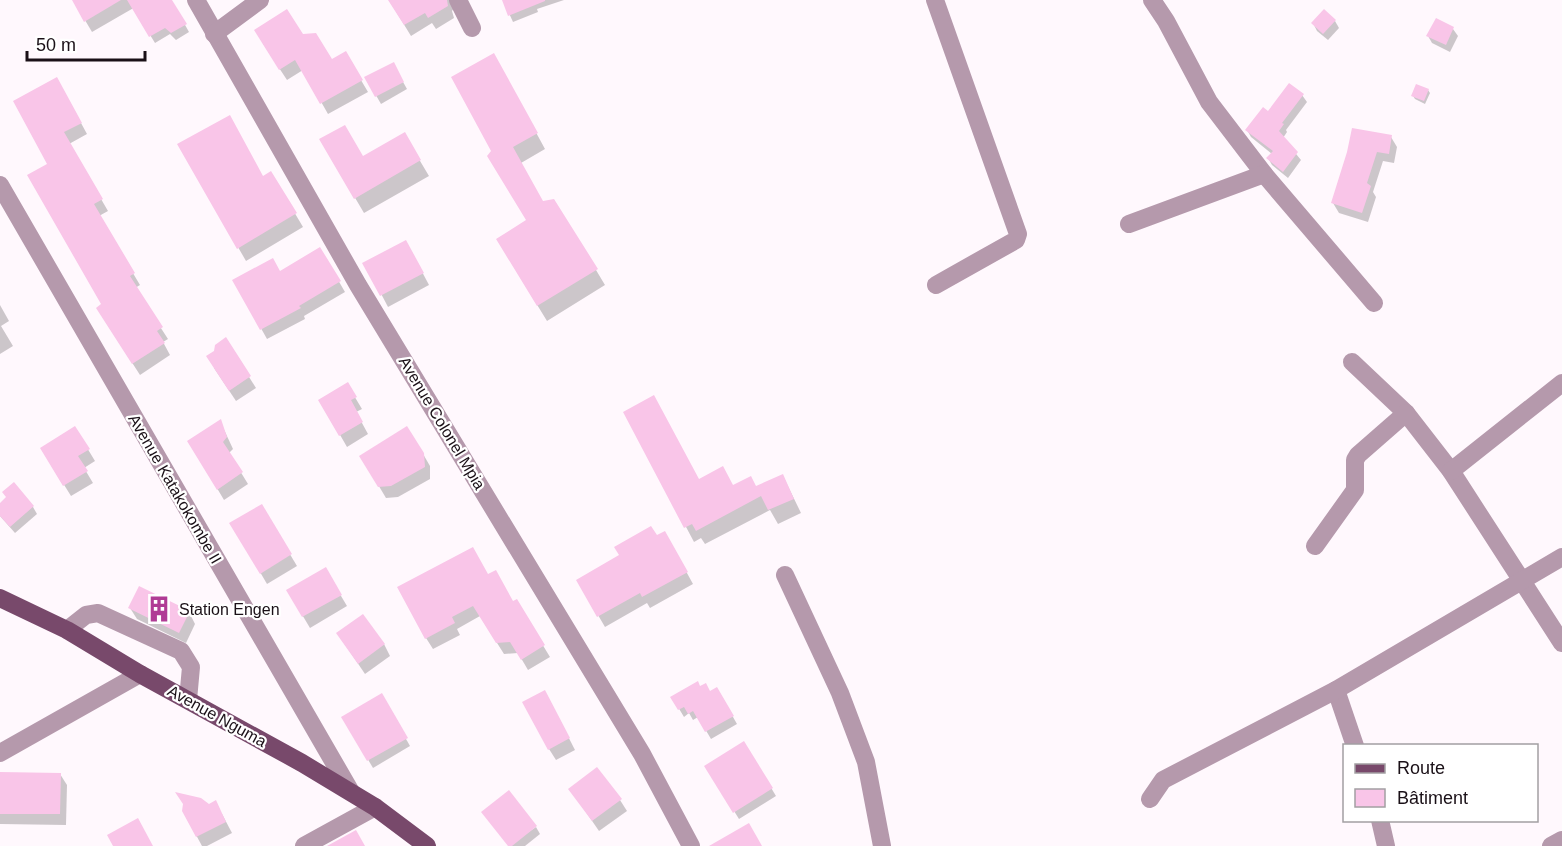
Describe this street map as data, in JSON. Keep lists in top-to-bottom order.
{
  "streets": {
    "main road": ["Avenue Nguma"],
    "street": ["Avenue Colonel Mpia", "Avenue Katakokombe II"]
  },
  "crossings": [
    ["Avenue Katakokombe II", "Avenue Nguma"]
  ],
  "places": {
    "building": ["Station Engen"]
  },
  "legend": ["Route", "Bâtiment"],
  "scale_bar": "50 m"
}
